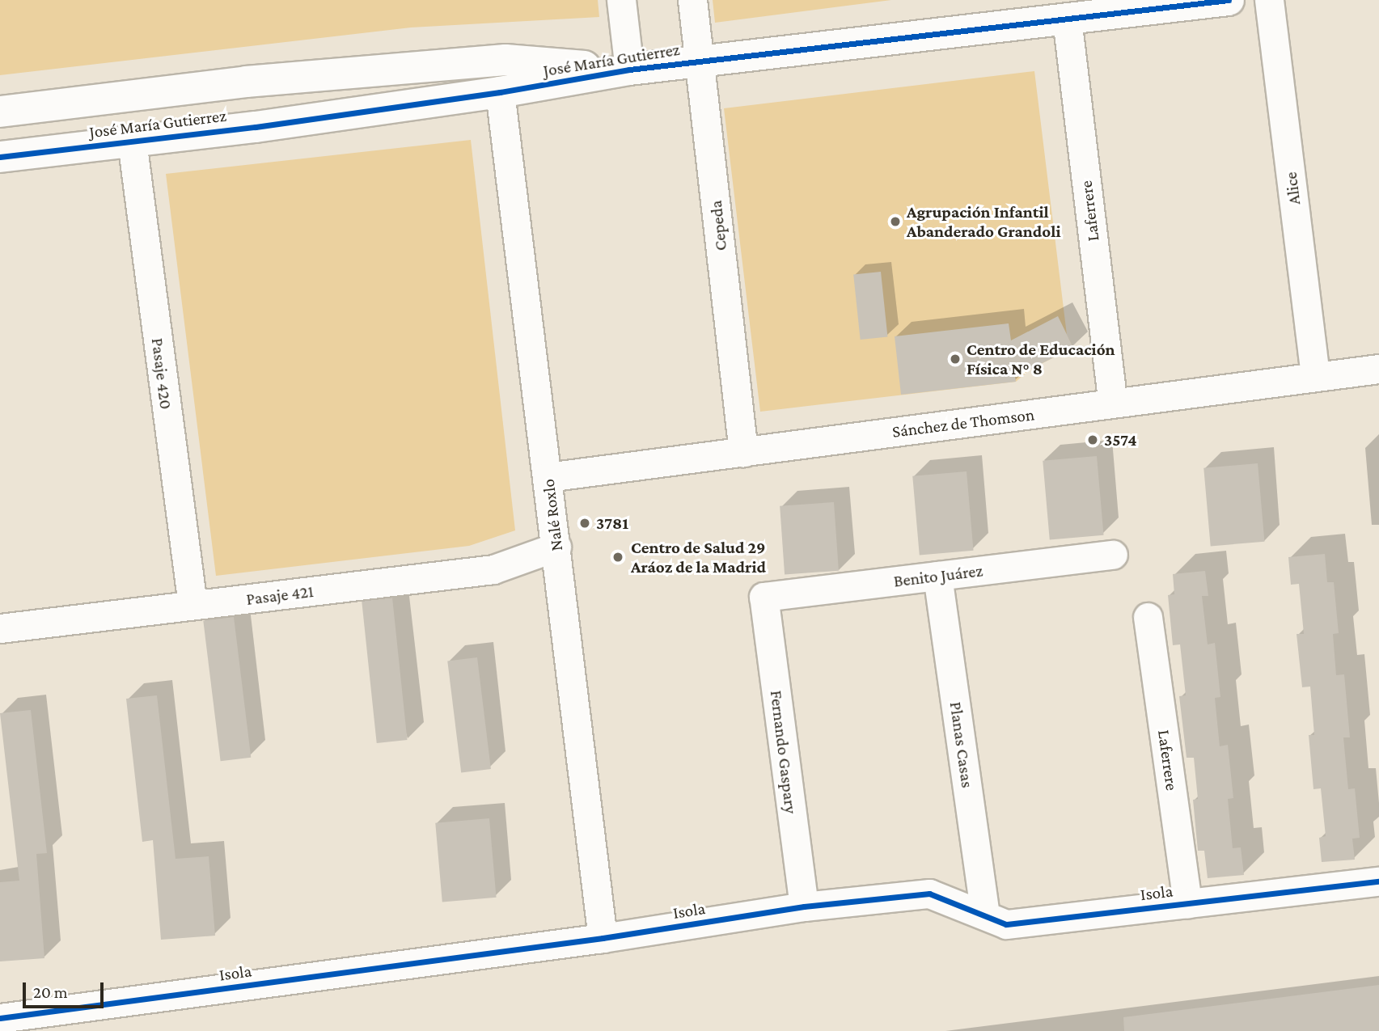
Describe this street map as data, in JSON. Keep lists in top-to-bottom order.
{
  "streets": {
    "street": [
      "José María Gutierrez",
      "Alice",
      "Laferrere",
      "Cepeda",
      "Pasaje 420",
      "Sánchez de Thomson",
      "Nalé Roxlo",
      "Benito Juárez",
      "Pasaje 421",
      "Planas Casas",
      "Fernando Gaspary",
      "Isola"
    ]
  },
  "crossings": [
    ["José María Gutierrez", "Laferrere"],
    ["José María Gutierrez", "Cepeda"],
    ["José María Gutierrez", "Pasaje 420"],
    ["José María Gutierrez", "Nalé Roxlo"],
    ["Alice", "Sánchez de Thomson"],
    ["Laferrere", "Sánchez de Thomson"],
    ["Laferrere", "Isola"],
    ["Cepeda", "Sánchez de Thomson"],
    ["Pasaje 420", "Pasaje 421"],
    ["Sánchez de Thomson", "Nalé Roxlo"],
    ["Nalé Roxlo", "Pasaje 421"],
    ["Nalé Roxlo", "Isola"],
    ["Benito Juárez", "Planas Casas"],
    ["Benito Juárez", "Fernando Gaspary"],
    ["Planas Casas", "Isola"],
    ["Fernando Gaspary", "Isola"]
  ],
  "places": [
    "Agrupación Infantil Abanderado Grandoli",
    "Centro de Educación Física N° 8",
    "3574",
    "3781",
    "Centro de Salud 29 Aráoz de la Madrid"
  ],
  "scale_bar": "20 m"
}
